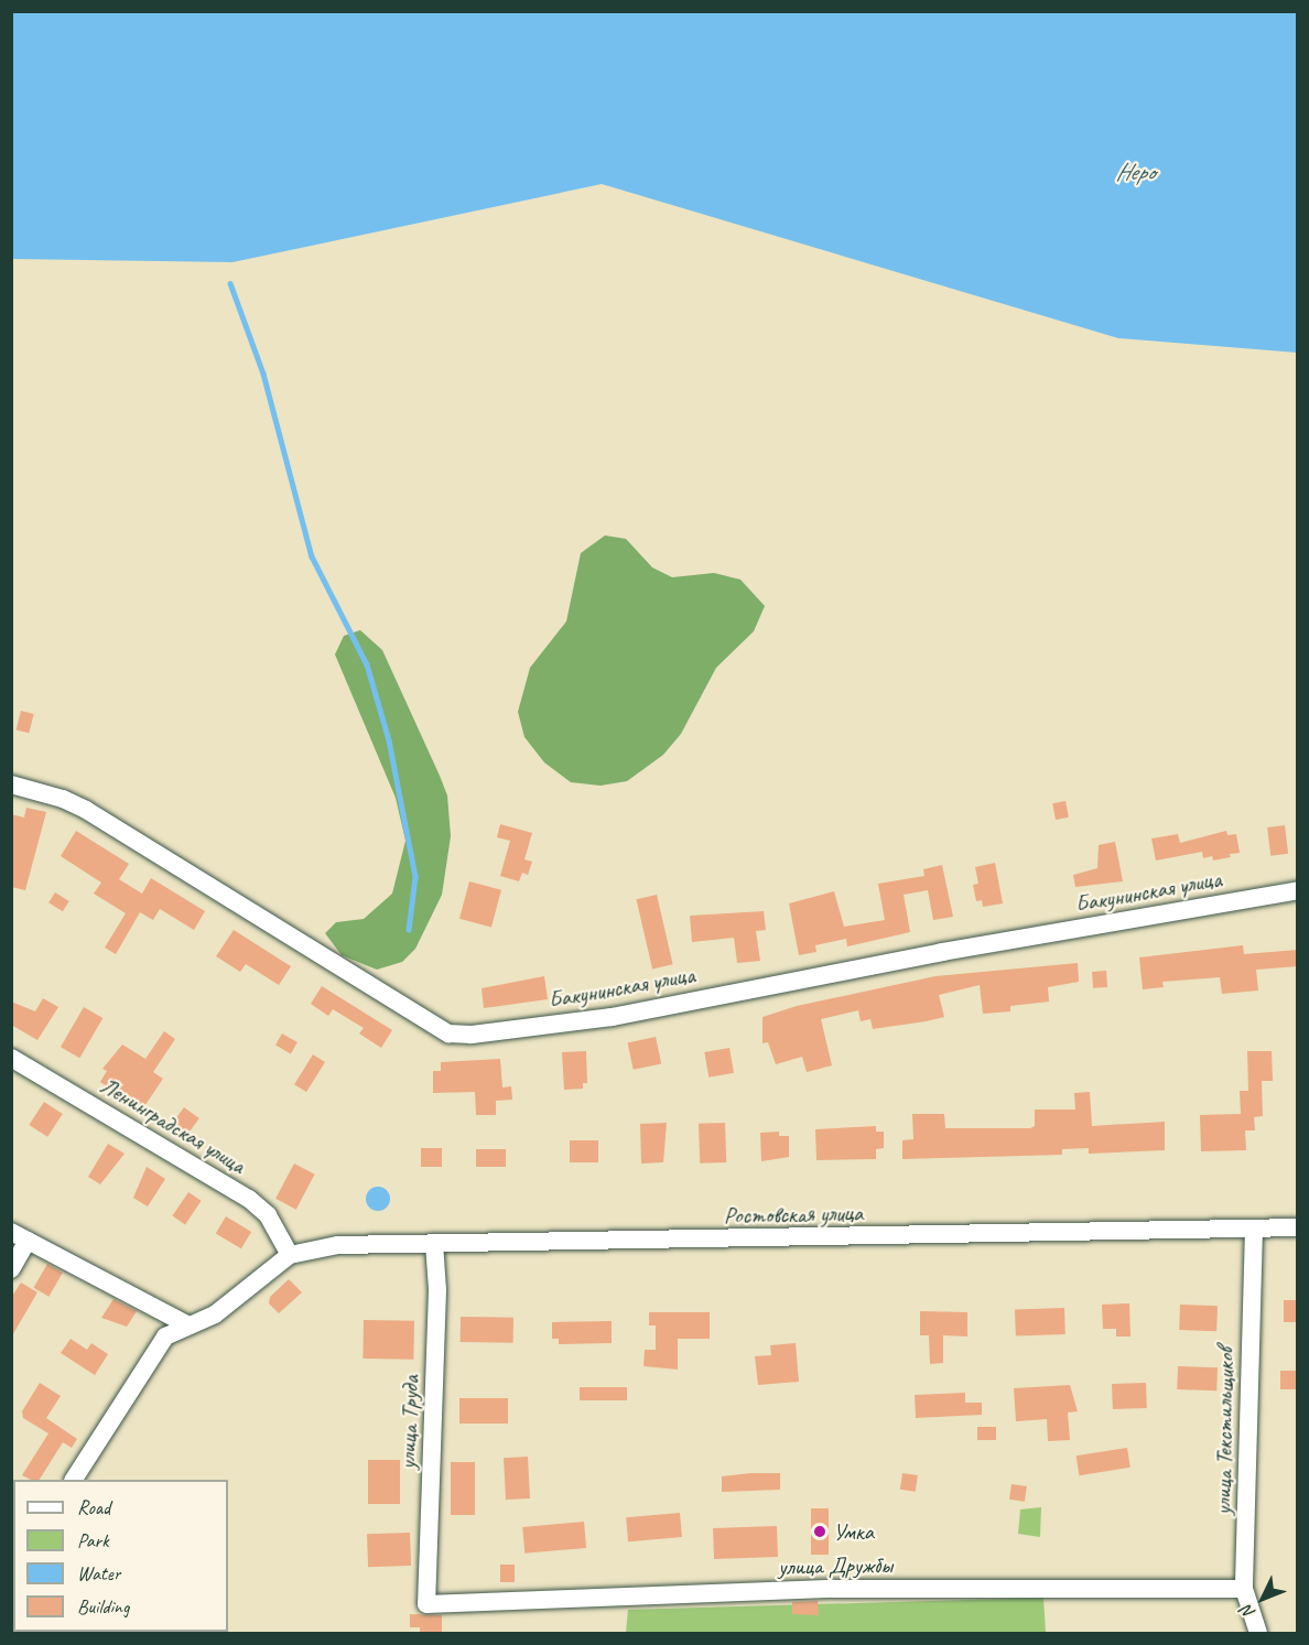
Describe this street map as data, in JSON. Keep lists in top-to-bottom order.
{
  "streets": {
    "street": [
      "Бакунинская улица",
      "Ленинградская улица",
      "Ростовская улица",
      "улица Труда",
      "улица Текстильщиков",
      "улица Дружбы"
    ]
  },
  "crossings": [
    ["Ленинградская улица", "Ростовская улица"],
    ["Ростовская улица", "улица Труда"],
    ["Ростовская улица", "улица Текстильщиков"],
    ["улица Труда", "улица Дружбы"],
    ["улица Текстильщиков", "улица Дружбы"]
  ],
  "water": ["Неро"],
  "places": ["Умка"],
  "legend": [
    "Road",
    "Park",
    "Water",
    "Building"
  ],
  "north": "bottom left"
}
